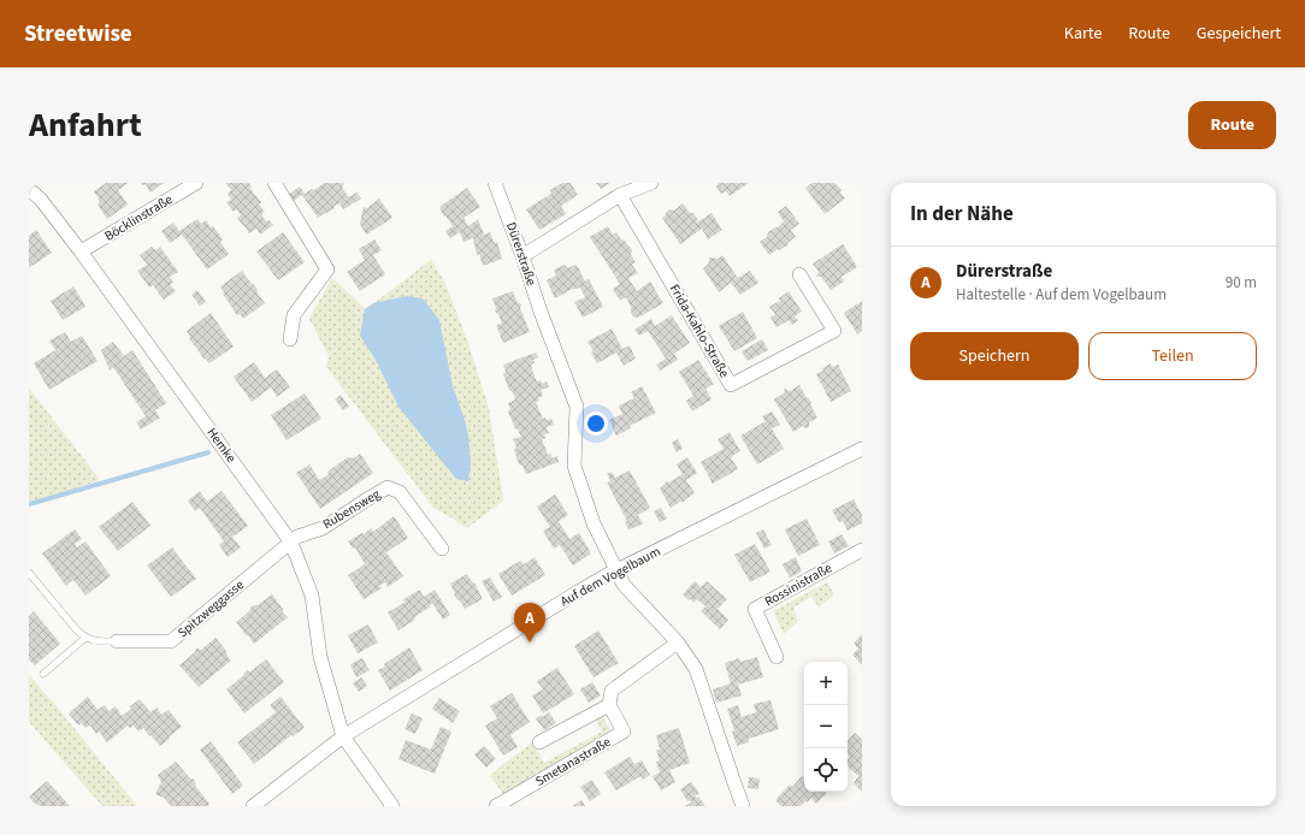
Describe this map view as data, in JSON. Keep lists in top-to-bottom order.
{
  "streets": {
    "street": [
      "Böcklinstraße",
      "Dürerstraße",
      "Frida-Kahlo-Straße",
      "Hemke",
      "Rubensweg",
      "Auf dem Vogelbaum",
      "Rossinistraße",
      "Spitzweggasse",
      "Smetanastraße"
    ]
  },
  "crossings": [
    ["Böcklinstraße", "Hemke"],
    ["Dürerstraße", "Auf dem Vogelbaum"],
    ["Hemke", "Rubensweg"],
    ["Hemke", "Auf dem Vogelbaum"],
    ["Hemke", "Spitzweggasse"],
    ["Rubensweg", "Spitzweggasse"]
  ],
  "page": {
    "header": "Streetwise",
    "nav": ["Karte", "Route", "Gespeichert"],
    "title": "Anfahrt",
    "buttons": [
      "Route",
      ["Speichern", "Teilen"]
    ],
    "heading": "In der Nähe",
    "list": [
      {
        "mark": "A",
        "name": "Dürerstraße",
        "note": "Haltestelle · Auf dem Vogelbaum",
        "value": "90 m"
      }
    ],
    "pins": "A",
    "map_buttons": ["+", "−"]
  }
}
